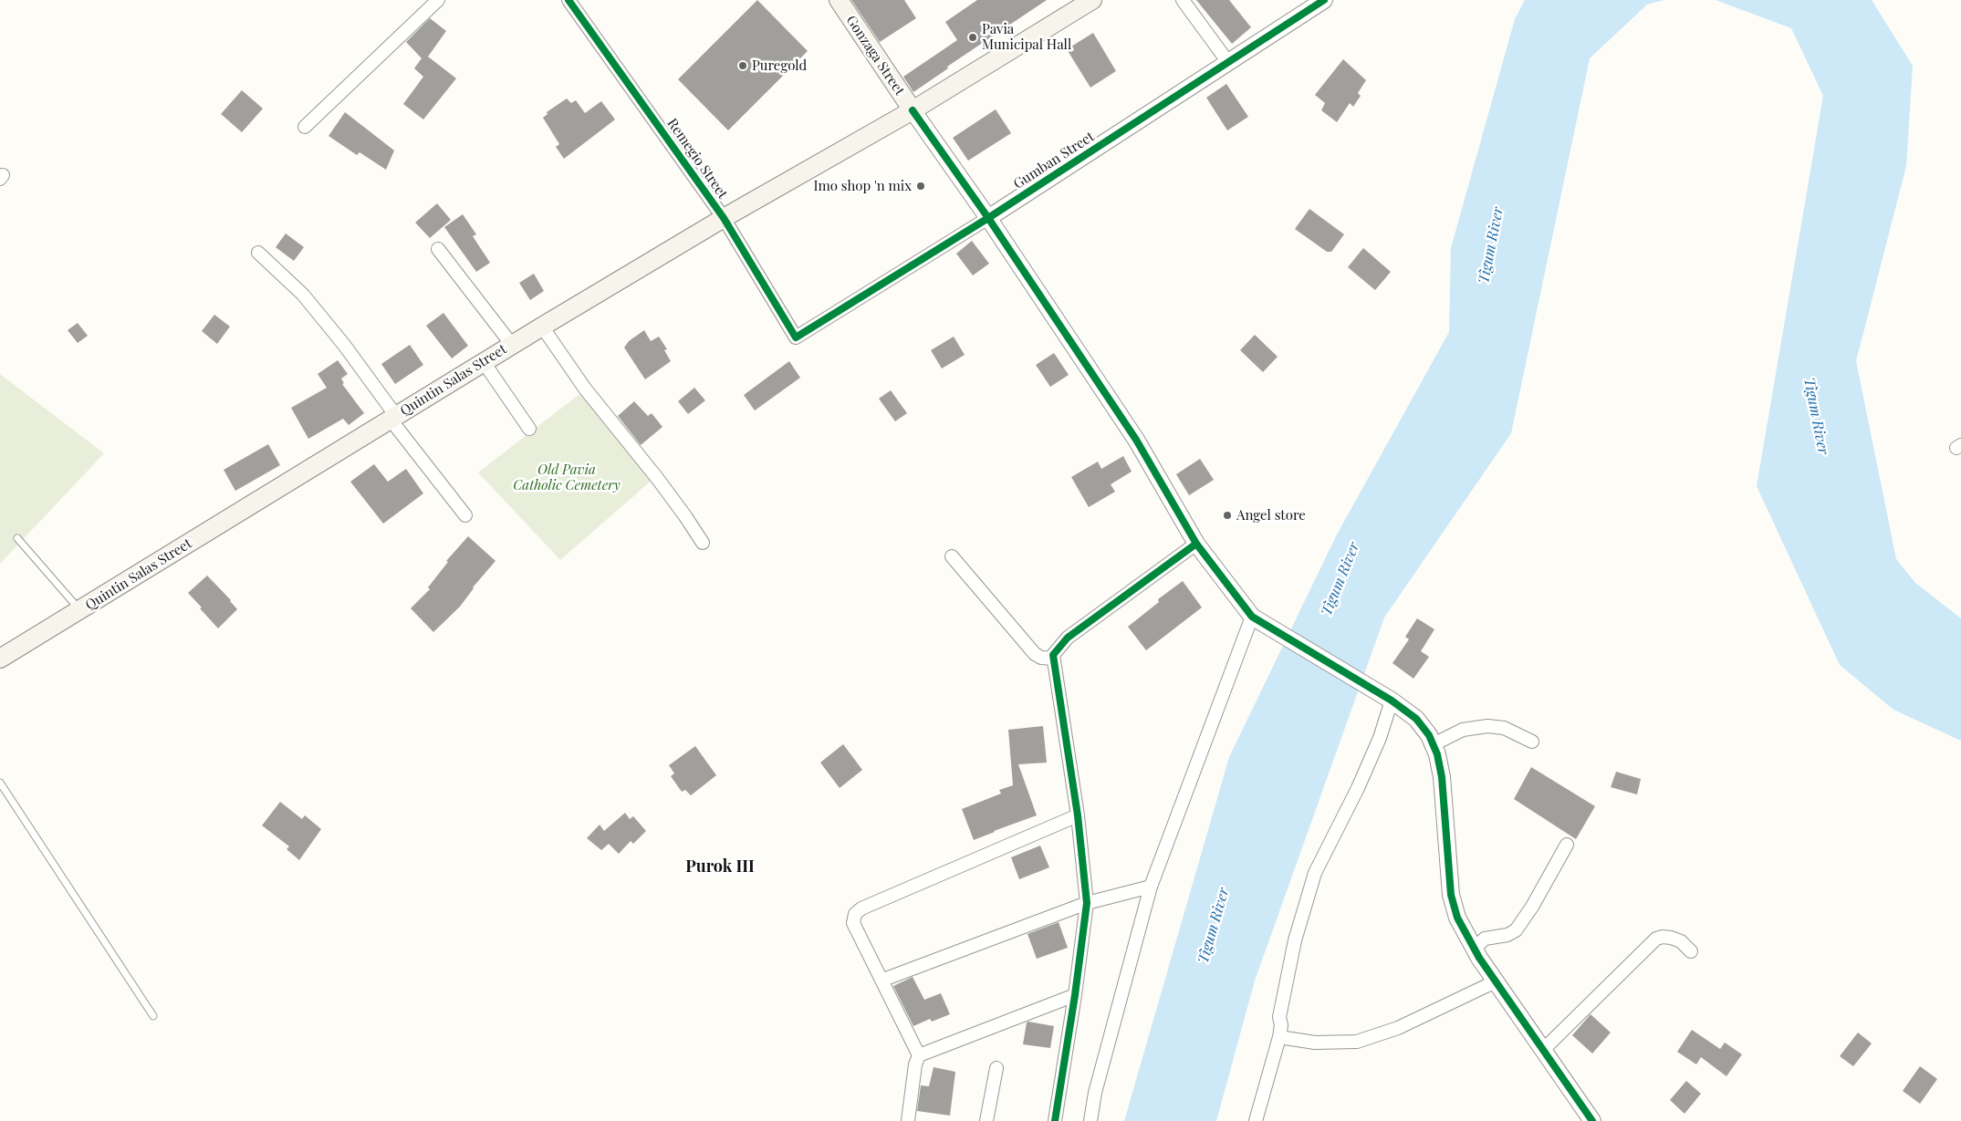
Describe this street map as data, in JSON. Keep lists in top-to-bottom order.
{
  "streets": {
    "main road": ["Gonzaga Street", "Quintin Salas Street"],
    "street": ["Remegio Street", "Gumban Street"]
  },
  "crossings": [
    ["Gonzaga Street", "Quintin Salas Street"],
    ["Remegio Street", "Gumban Street"],
    ["Remegio Street", "Quintin Salas Street"]
  ],
  "districts": ["Purok III"],
  "water": ["Tigum River"],
  "parks": ["Old Pavia Catholic Cemetery"],
  "places": [
    "Pavia Municipal Hall",
    "Puregold",
    "Imo shop 'n mix",
    "Angel store"
  ]
}
